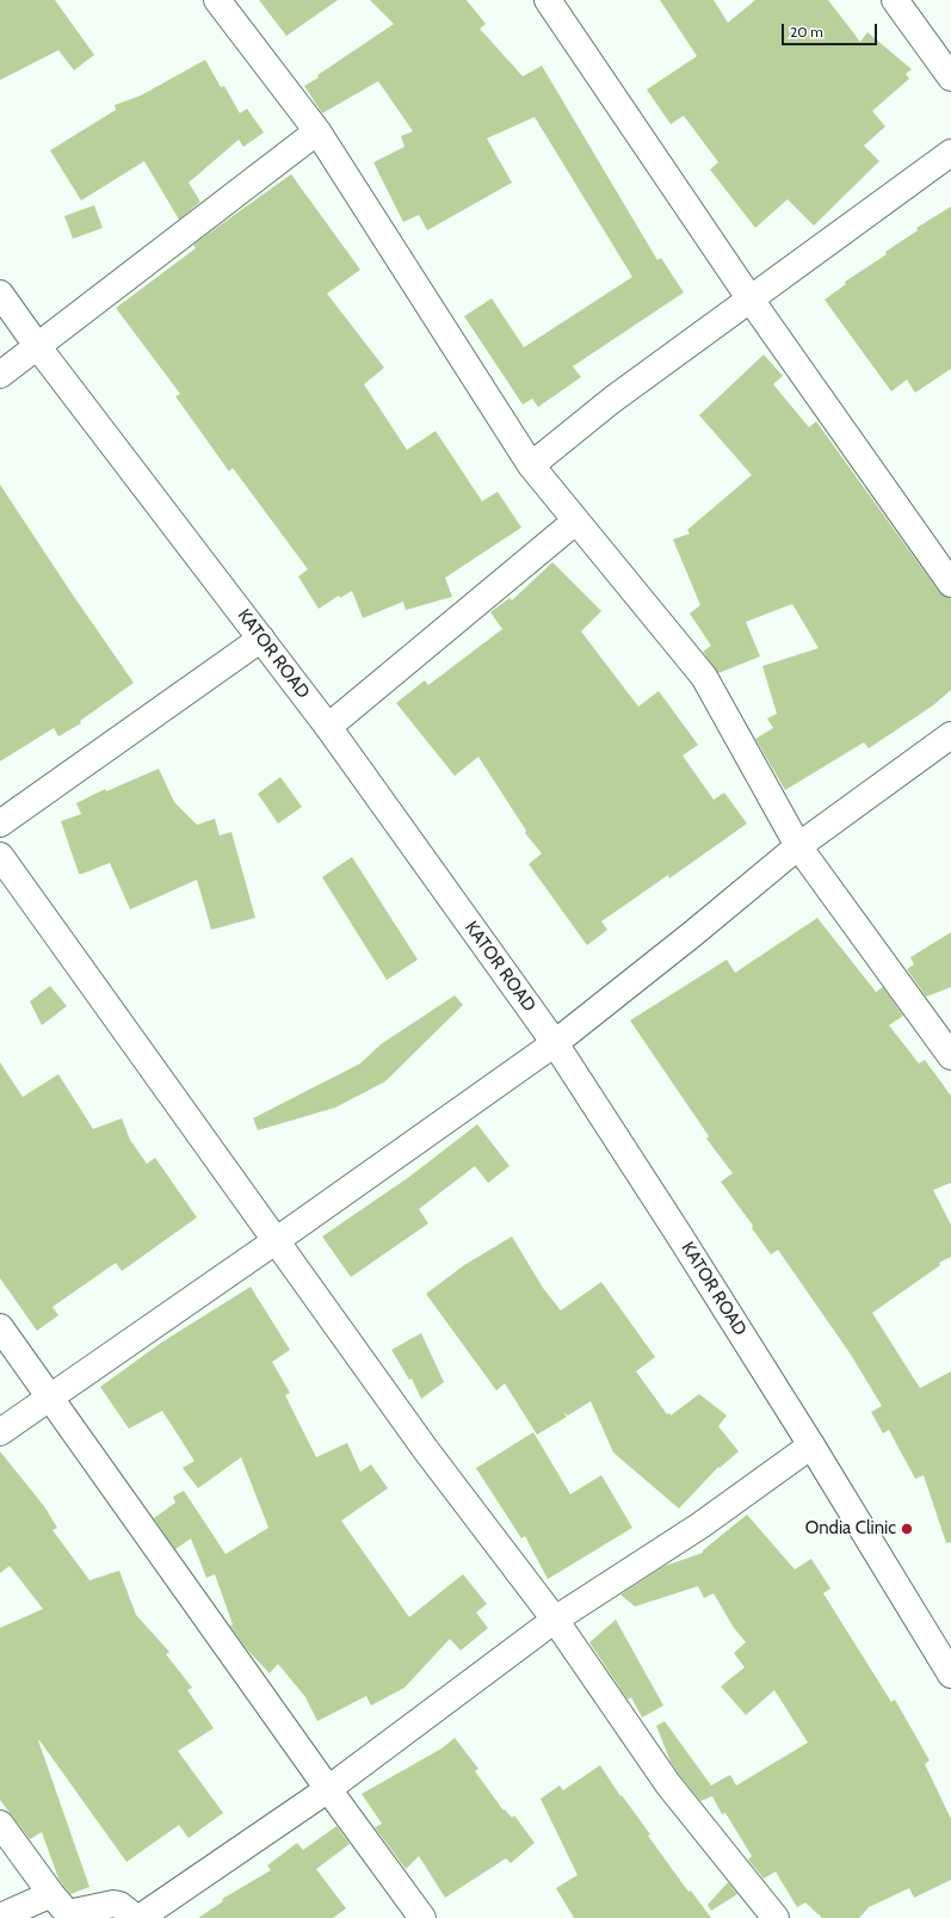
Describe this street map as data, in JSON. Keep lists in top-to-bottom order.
{
  "streets": {
    "street": ["KATOR ROAD"]
  },
  "places": ["Ondia Clinic"],
  "scale_bar": "20 m"
}
